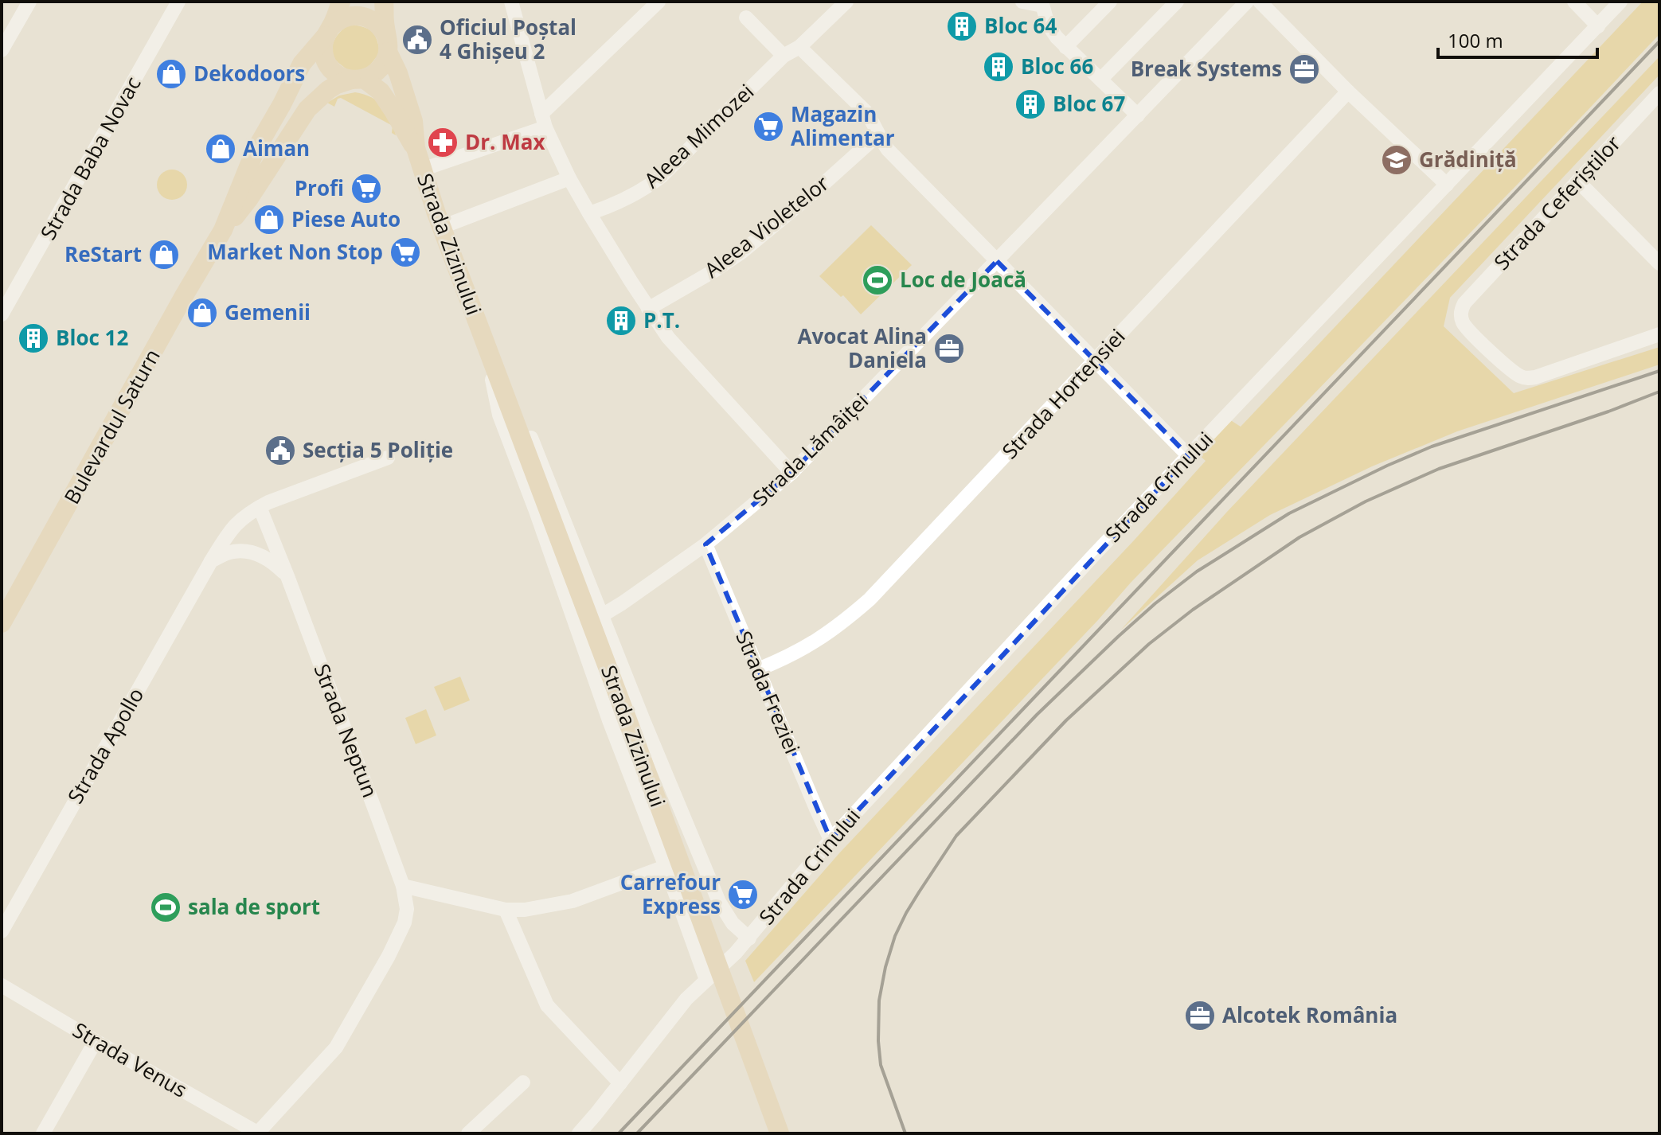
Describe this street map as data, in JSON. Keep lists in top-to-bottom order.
{
  "streets": {
    "main road": ["Strada Zizinului", "Bulevardul Saturn"],
    "street": [
      "Aleea Mimozei",
      "Strada Baba Novac",
      "Strada Ceferiștilor",
      "Aleea Violetelor",
      "Strada Hortensiei",
      "Strada Lămâiței",
      "Strada Crinului",
      "Strada Freziei",
      "Strada Neptun",
      "Strada Apollo",
      "Strada Venus"
    ]
  },
  "crossings": [
    ["Strada Zizinului", "Bulevardul Saturn"],
    ["Strada Zizinului", "Strada Lămâiței"],
    ["Strada Zizinului", "Strada Crinului"],
    ["Strada Hortensiei", "Strada Freziei"],
    ["Strada Lămâiței", "Strada Freziei"],
    ["Strada Crinului", "Strada Freziei"],
    ["Strada Neptun", "Strada Apollo"],
    ["Strada Neptun", "Strada Venus"]
  ],
  "places": {
    "building": [
      "Bloc 64",
      "Bloc 66",
      "Bloc 67",
      "P.T.",
      "Bloc 12"
    ],
    "public building": ["Oficiul Poștal 4 Ghișeu 2", "Secția 5 Poliție"],
    "office": ["Break Systems", "Avocat Alina Daniela", "Alcotek România"],
    "shop": [
      "Dekodoors",
      "Aiman",
      "Piese Auto",
      "ReStart",
      "Gemenii"
    ],
    "supermarket": [
      "Magazin Alimentar",
      "Profi",
      "Market Non Stop",
      "Carrefour Express"
    ],
    "pharmacy": ["Dr. Max"],
    "school or university": ["Grădiniță"],
    "sports": ["Loc de Joacă", "sala de sport"]
  },
  "scale_bar": "100 m"
}
